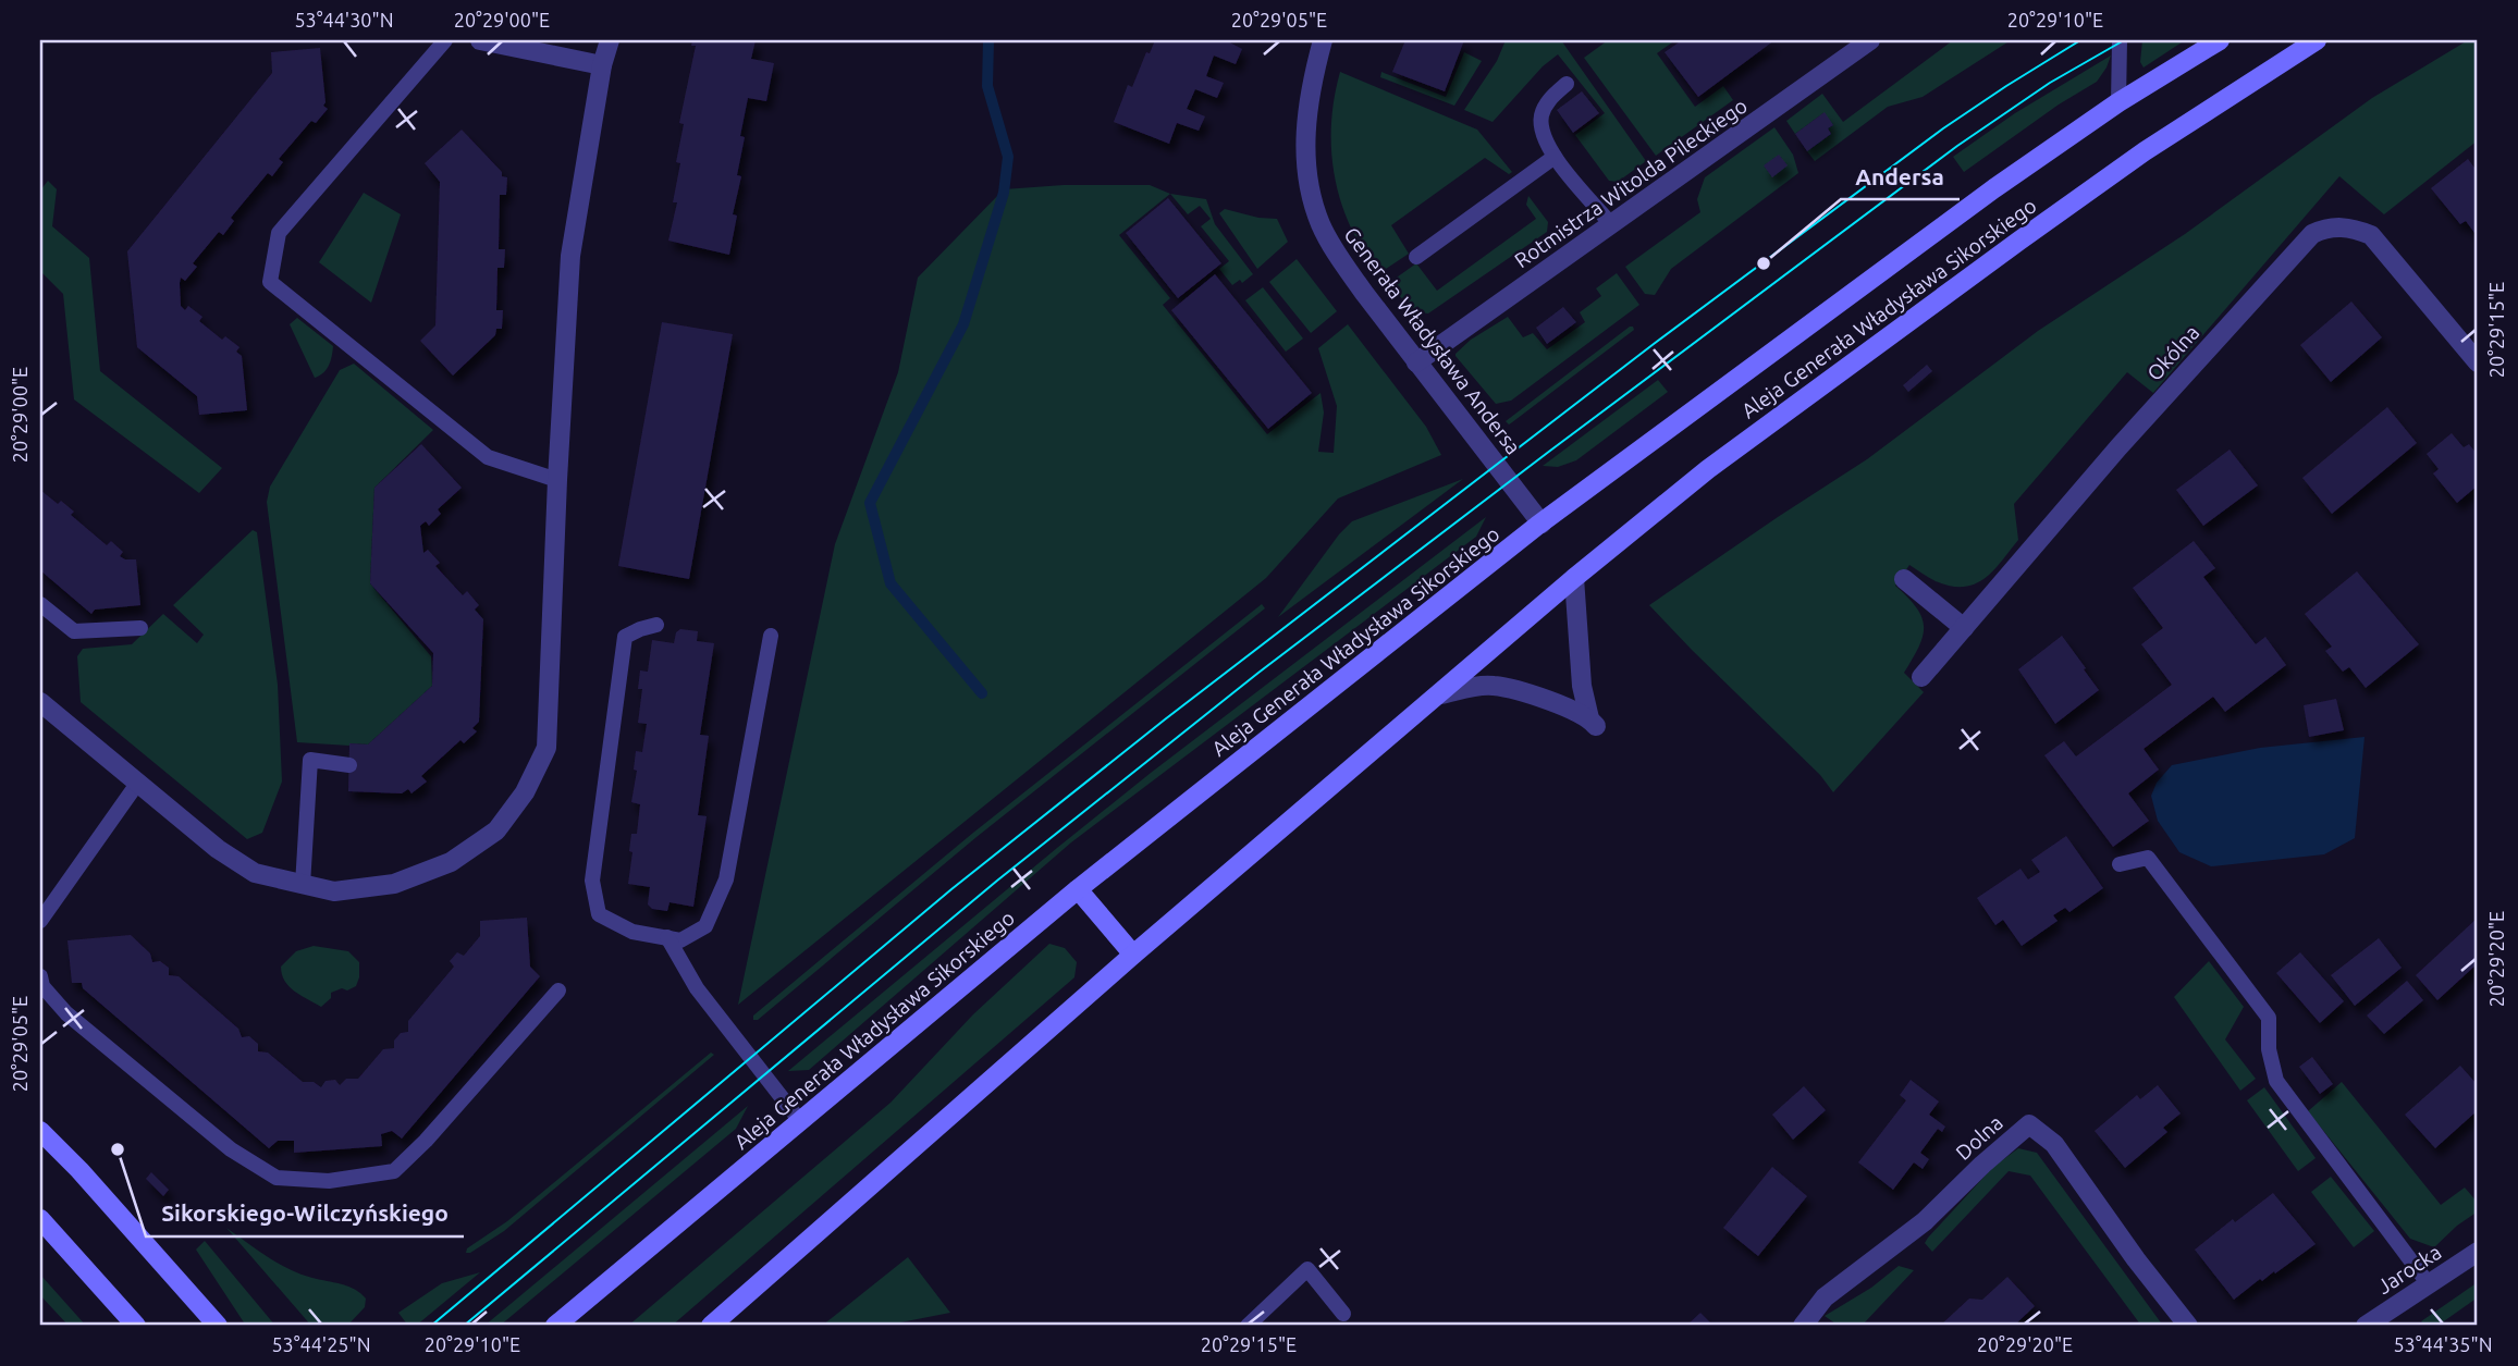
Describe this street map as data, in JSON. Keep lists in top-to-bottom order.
{
  "streets": {
    "main road": ["Aleja Generała Władysława Sikorskiego"],
    "street": [
      "Rotmistrza Witolda Pileckiego",
      "Generała Władysława Andersa",
      "Okólna",
      "Dolna",
      "Jarocka"
    ]
  },
  "crossings": [
    ["Rotmistrza Witolda Pileckiego", "Generała Władysława Andersa"],
    ["Aleja Generała Władysława Sikorskiego", "Generała Władysława Andersa"]
  ],
  "places": ["Andersa", "Sikorskiego-Wilczyńskiego"],
  "coordinates": [
    "53°44'30\"N",
    "20°29'00\"E",
    "20°29'05\"E",
    "20°29'10\"E",
    "20°29'15\"E",
    "20°29'20\"E",
    "53°44'25\"N",
    "53°44'35\"N"
  ]
}
